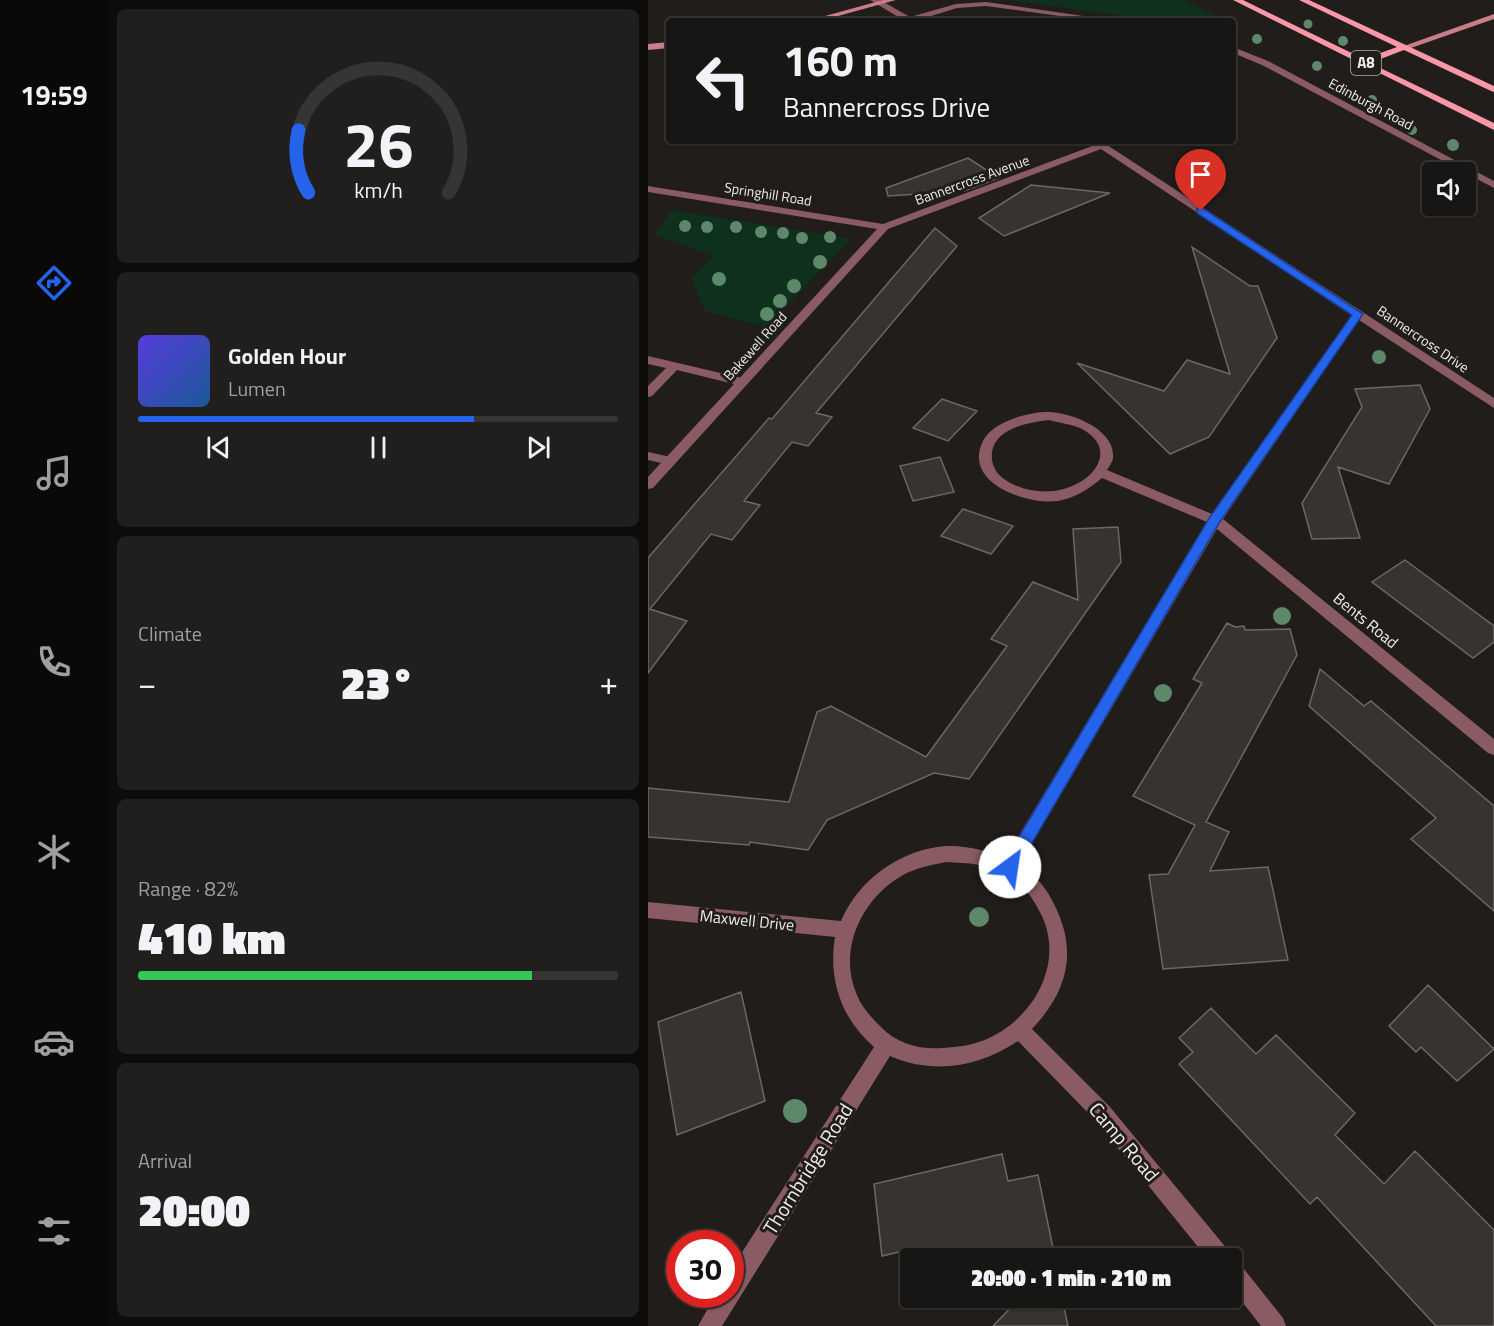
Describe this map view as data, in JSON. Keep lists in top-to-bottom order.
{
  "streets": {
    "main road": ["A8", "Edinburgh Road"],
    "street": [
      "Bannercross Avenue",
      "Springhill Road",
      "Bannercross Drive",
      "Bakewell Road",
      "Bents Road",
      "Maxwell Drive",
      "Camp Road",
      "Thornbridge Road"
    ]
  },
  "crossings": [
    ["A8", "Edinburgh Road"],
    ["Bannercross Avenue", "Springhill Road"],
    ["Bannercross Avenue", "Bakewell Road"],
    ["Springhill Road", "Bakewell Road"],
    ["Maxwell Drive", "Camp Road"],
    ["Maxwell Drive", "Thornbridge Road"],
    ["Camp Road", "Thornbridge Road"]
  ],
  "page": {
    "tabs": "19:59",
    "turn": ["160 m", "Bannercross Drive"],
    "song": ["Golden Hour", "Lumen"],
    "tile": [
      "Climate",
      ["Range · 82%", "410 km"],
      ["Arrival", "20:00"]
    ],
    "heat": ["−", "23°", "+"],
    "limit": "30",
    "trip": "20:00 · 1 min · 210 m",
    "gauge": ["26", "km/h"]
  }
}
